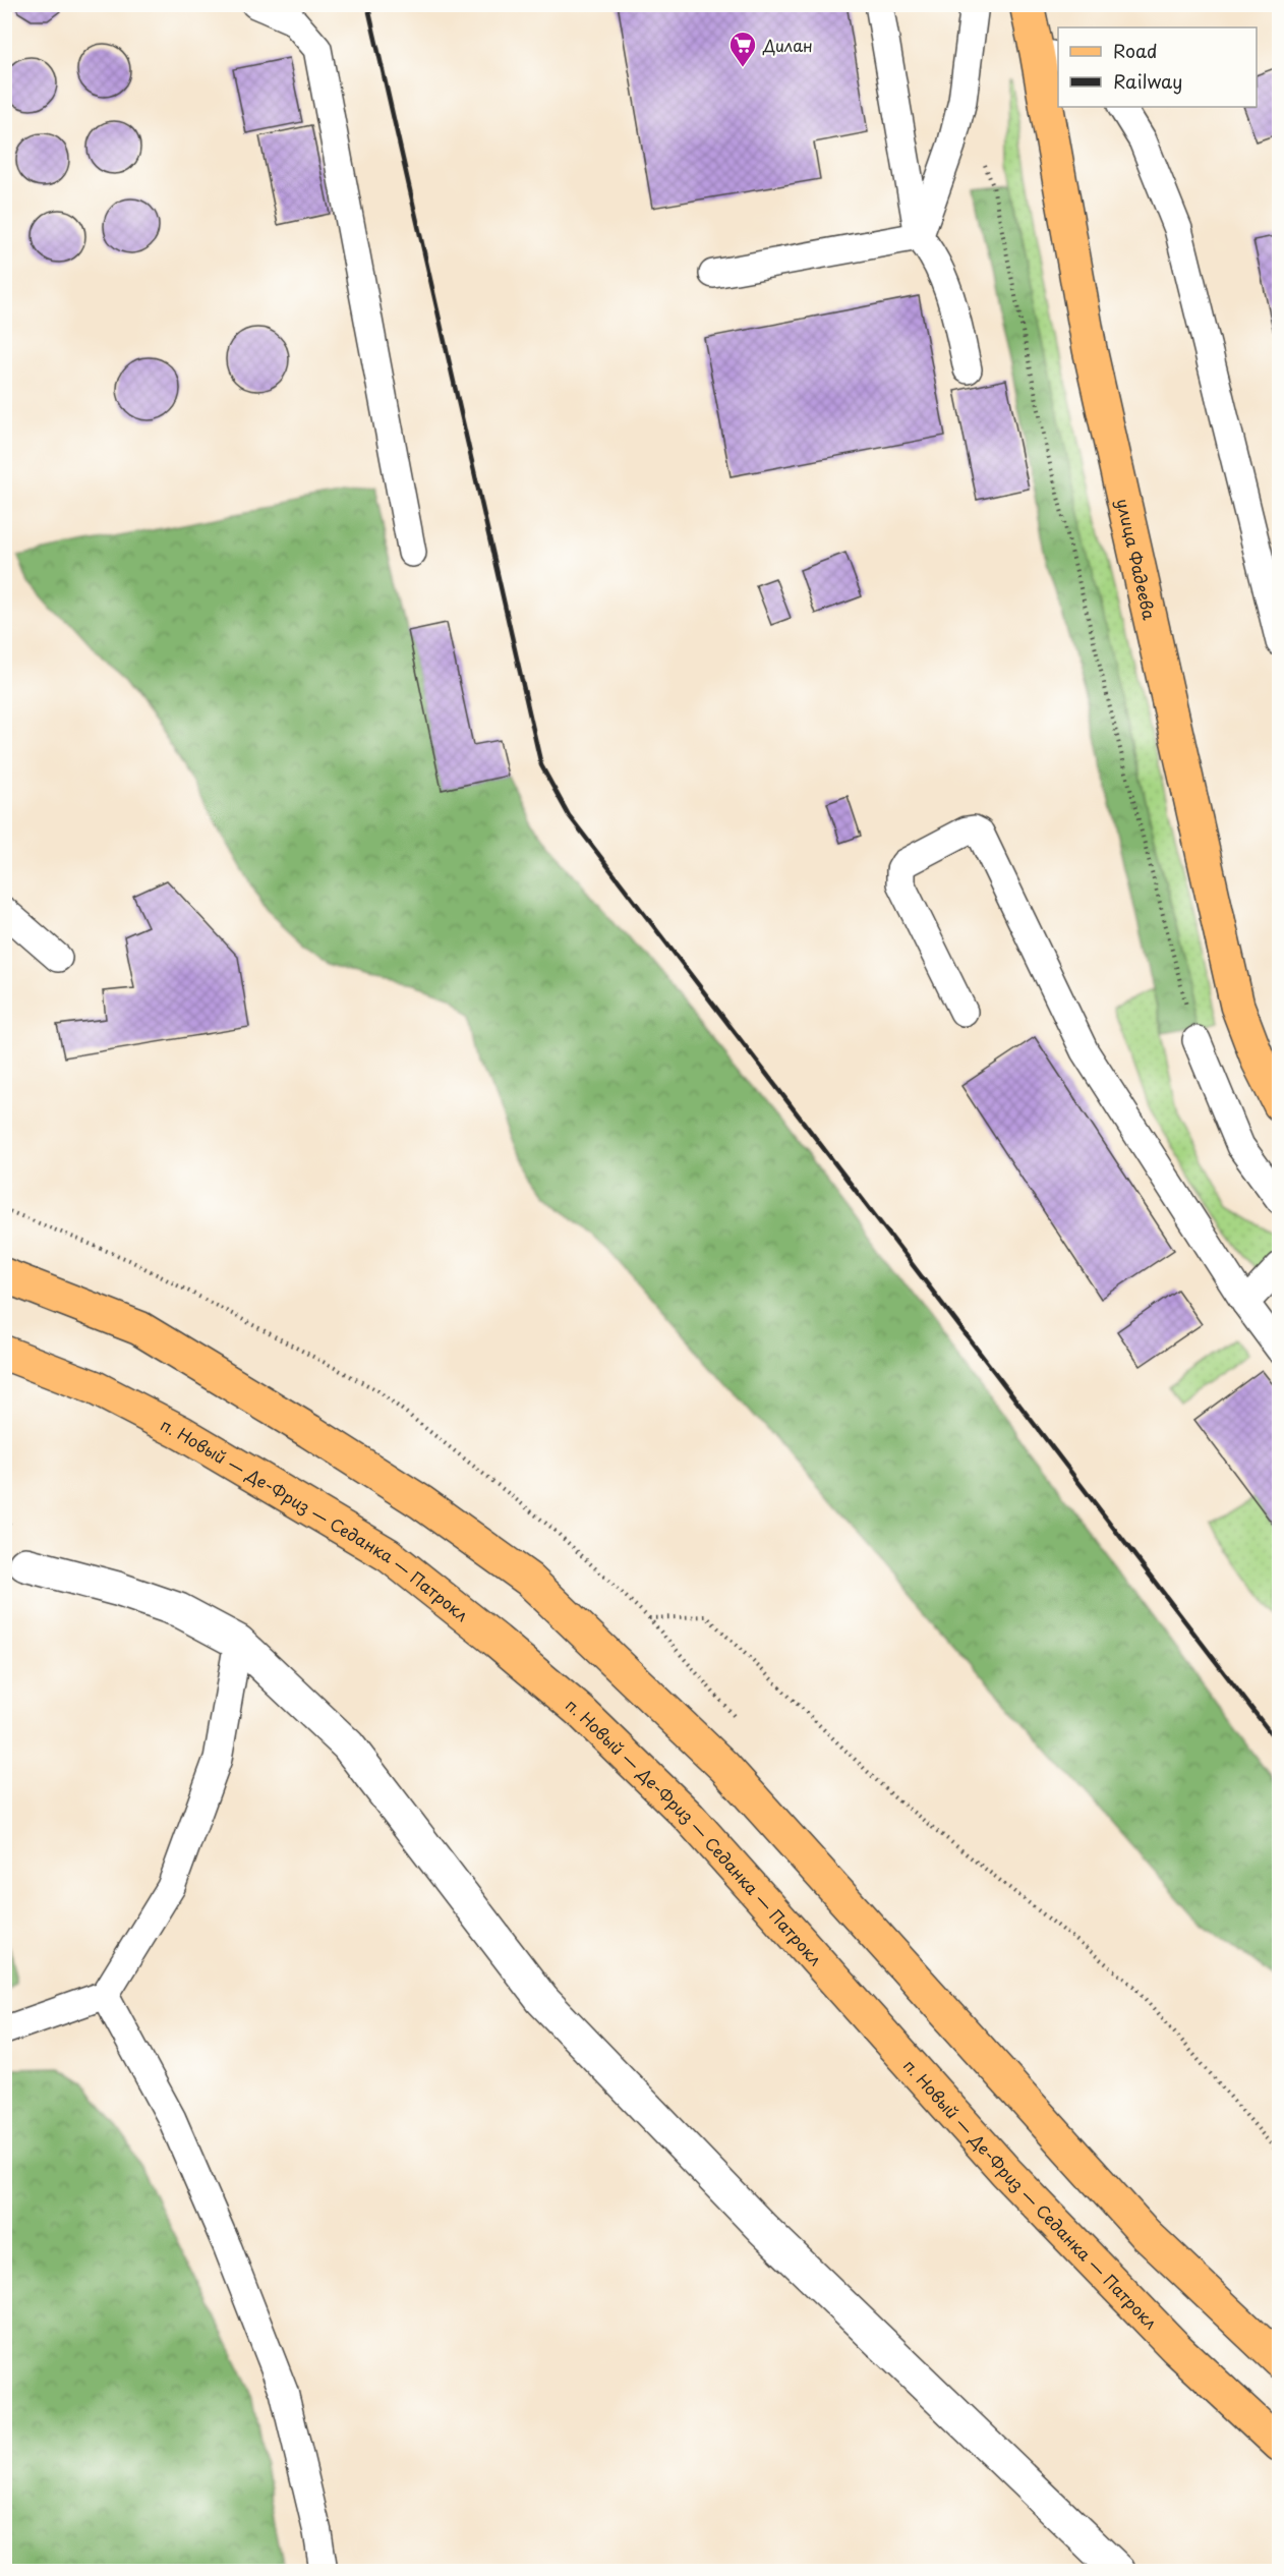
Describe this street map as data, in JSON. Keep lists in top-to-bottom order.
{
  "streets": {
    "main road": ["улица Фадеева", "п. Новый — Де-Фриз — Седанка — Патрокл"]
  },
  "places": {
    "supermarket": ["Дилан"]
  },
  "legend": ["Road", "Railway"]
}
